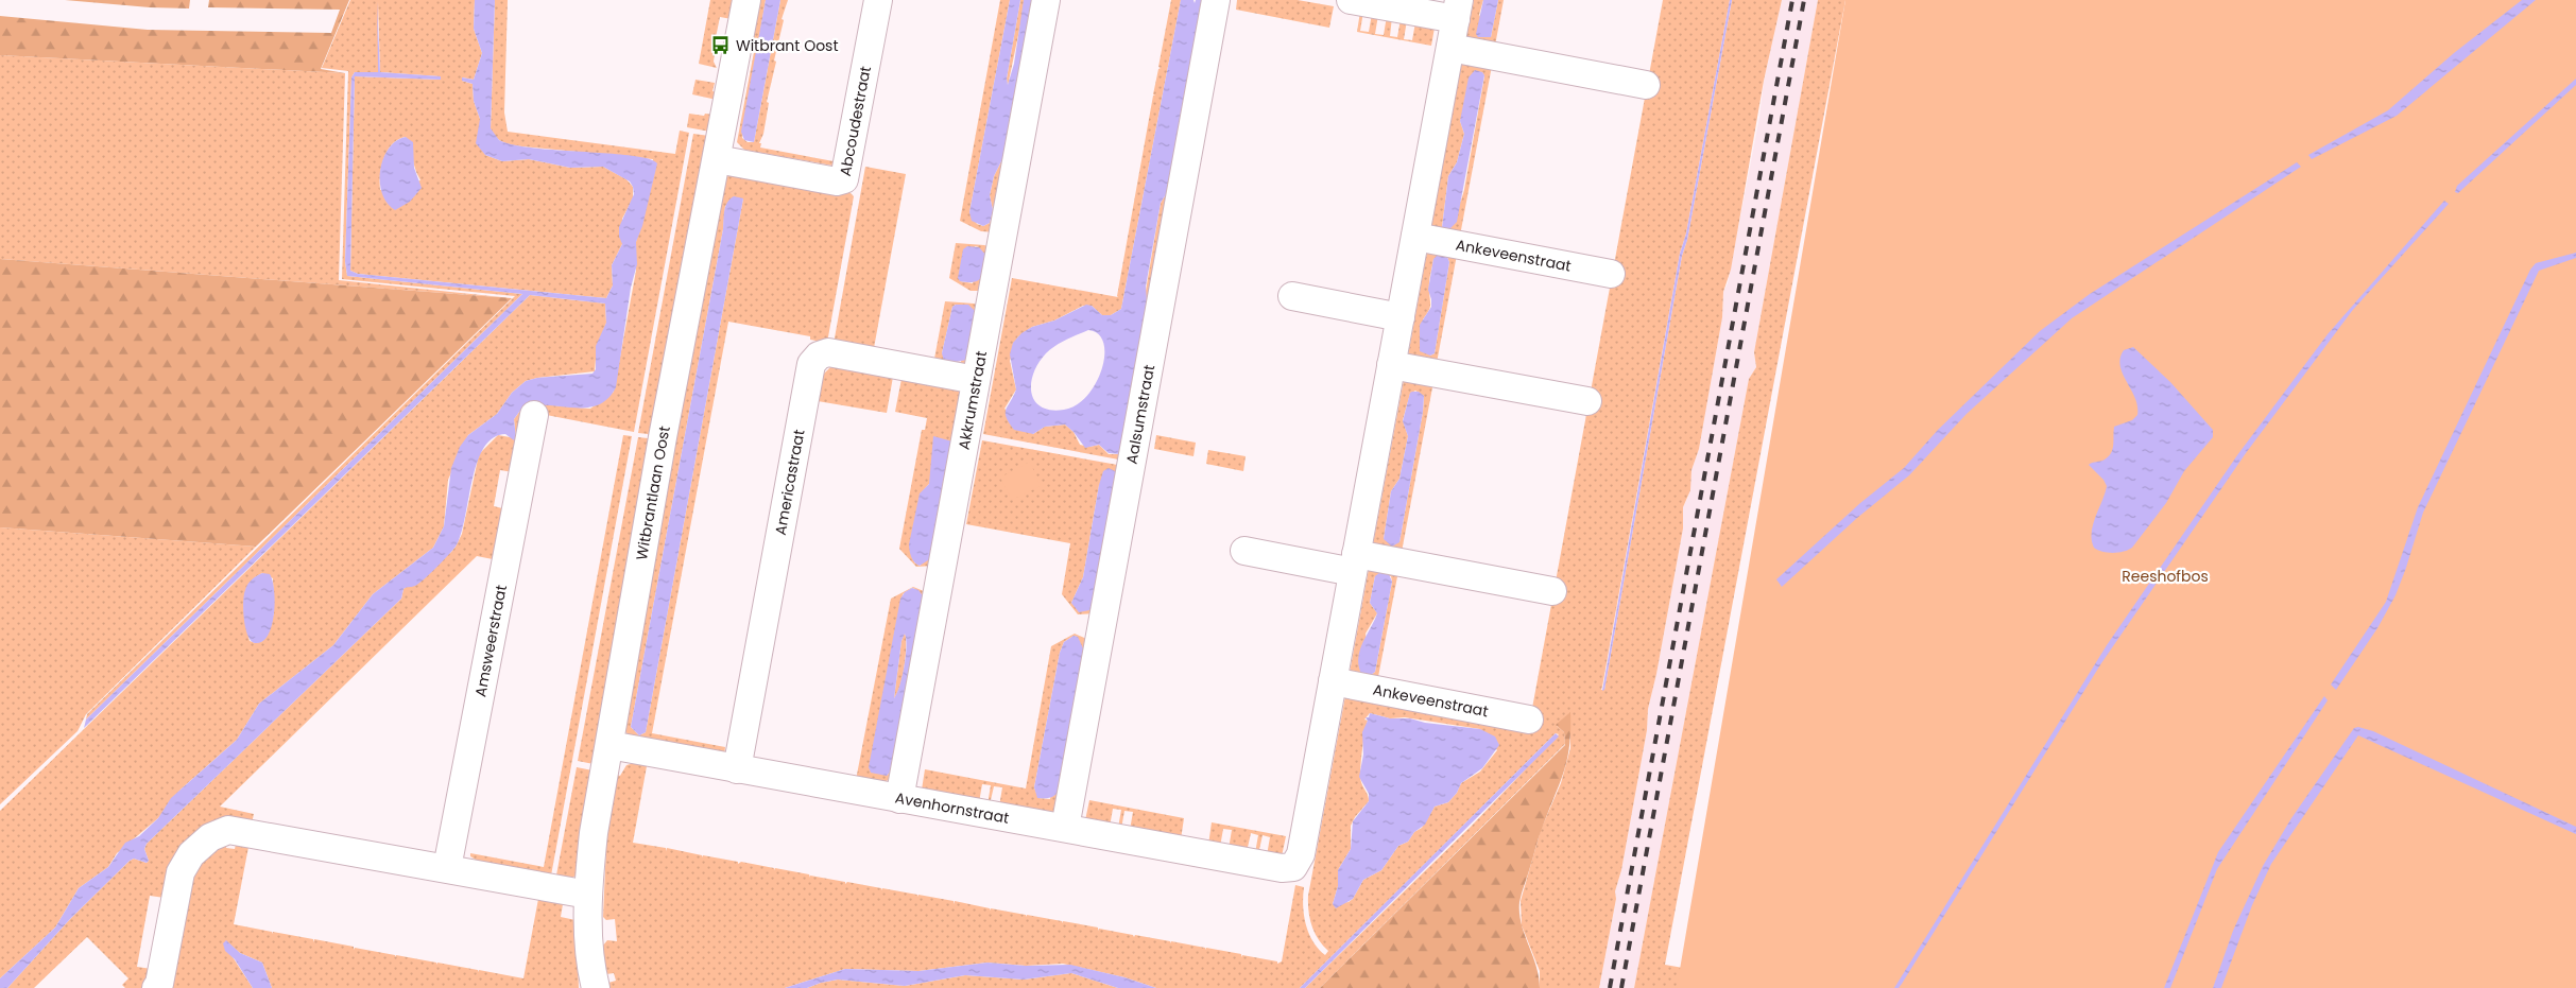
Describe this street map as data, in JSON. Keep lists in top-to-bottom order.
{
  "streets": {
    "street": [
      "Abcoudestraat",
      "Ankeveenstraat",
      "Akkrumstraat",
      "Aalsumstraat",
      "Americastraat",
      "Witbrantlaan Oost",
      "Amsweerstraat",
      "Avenhornstraat"
    ]
  },
  "crossings": [
    ["Abcoudestraat", "Witbrantlaan Oost"],
    ["Ankeveenstraat", "Avenhornstraat"],
    ["Akkrumstraat", "Americastraat"],
    ["Akkrumstraat", "Avenhornstraat"],
    ["Aalsumstraat", "Avenhornstraat"],
    ["Americastraat", "Avenhornstraat"],
    ["Witbrantlaan Oost", "Avenhornstraat"]
  ],
  "parks": ["Reeshofbos"],
  "places": {
    "bus stop": ["Witbrant Oost"]
  }
}
